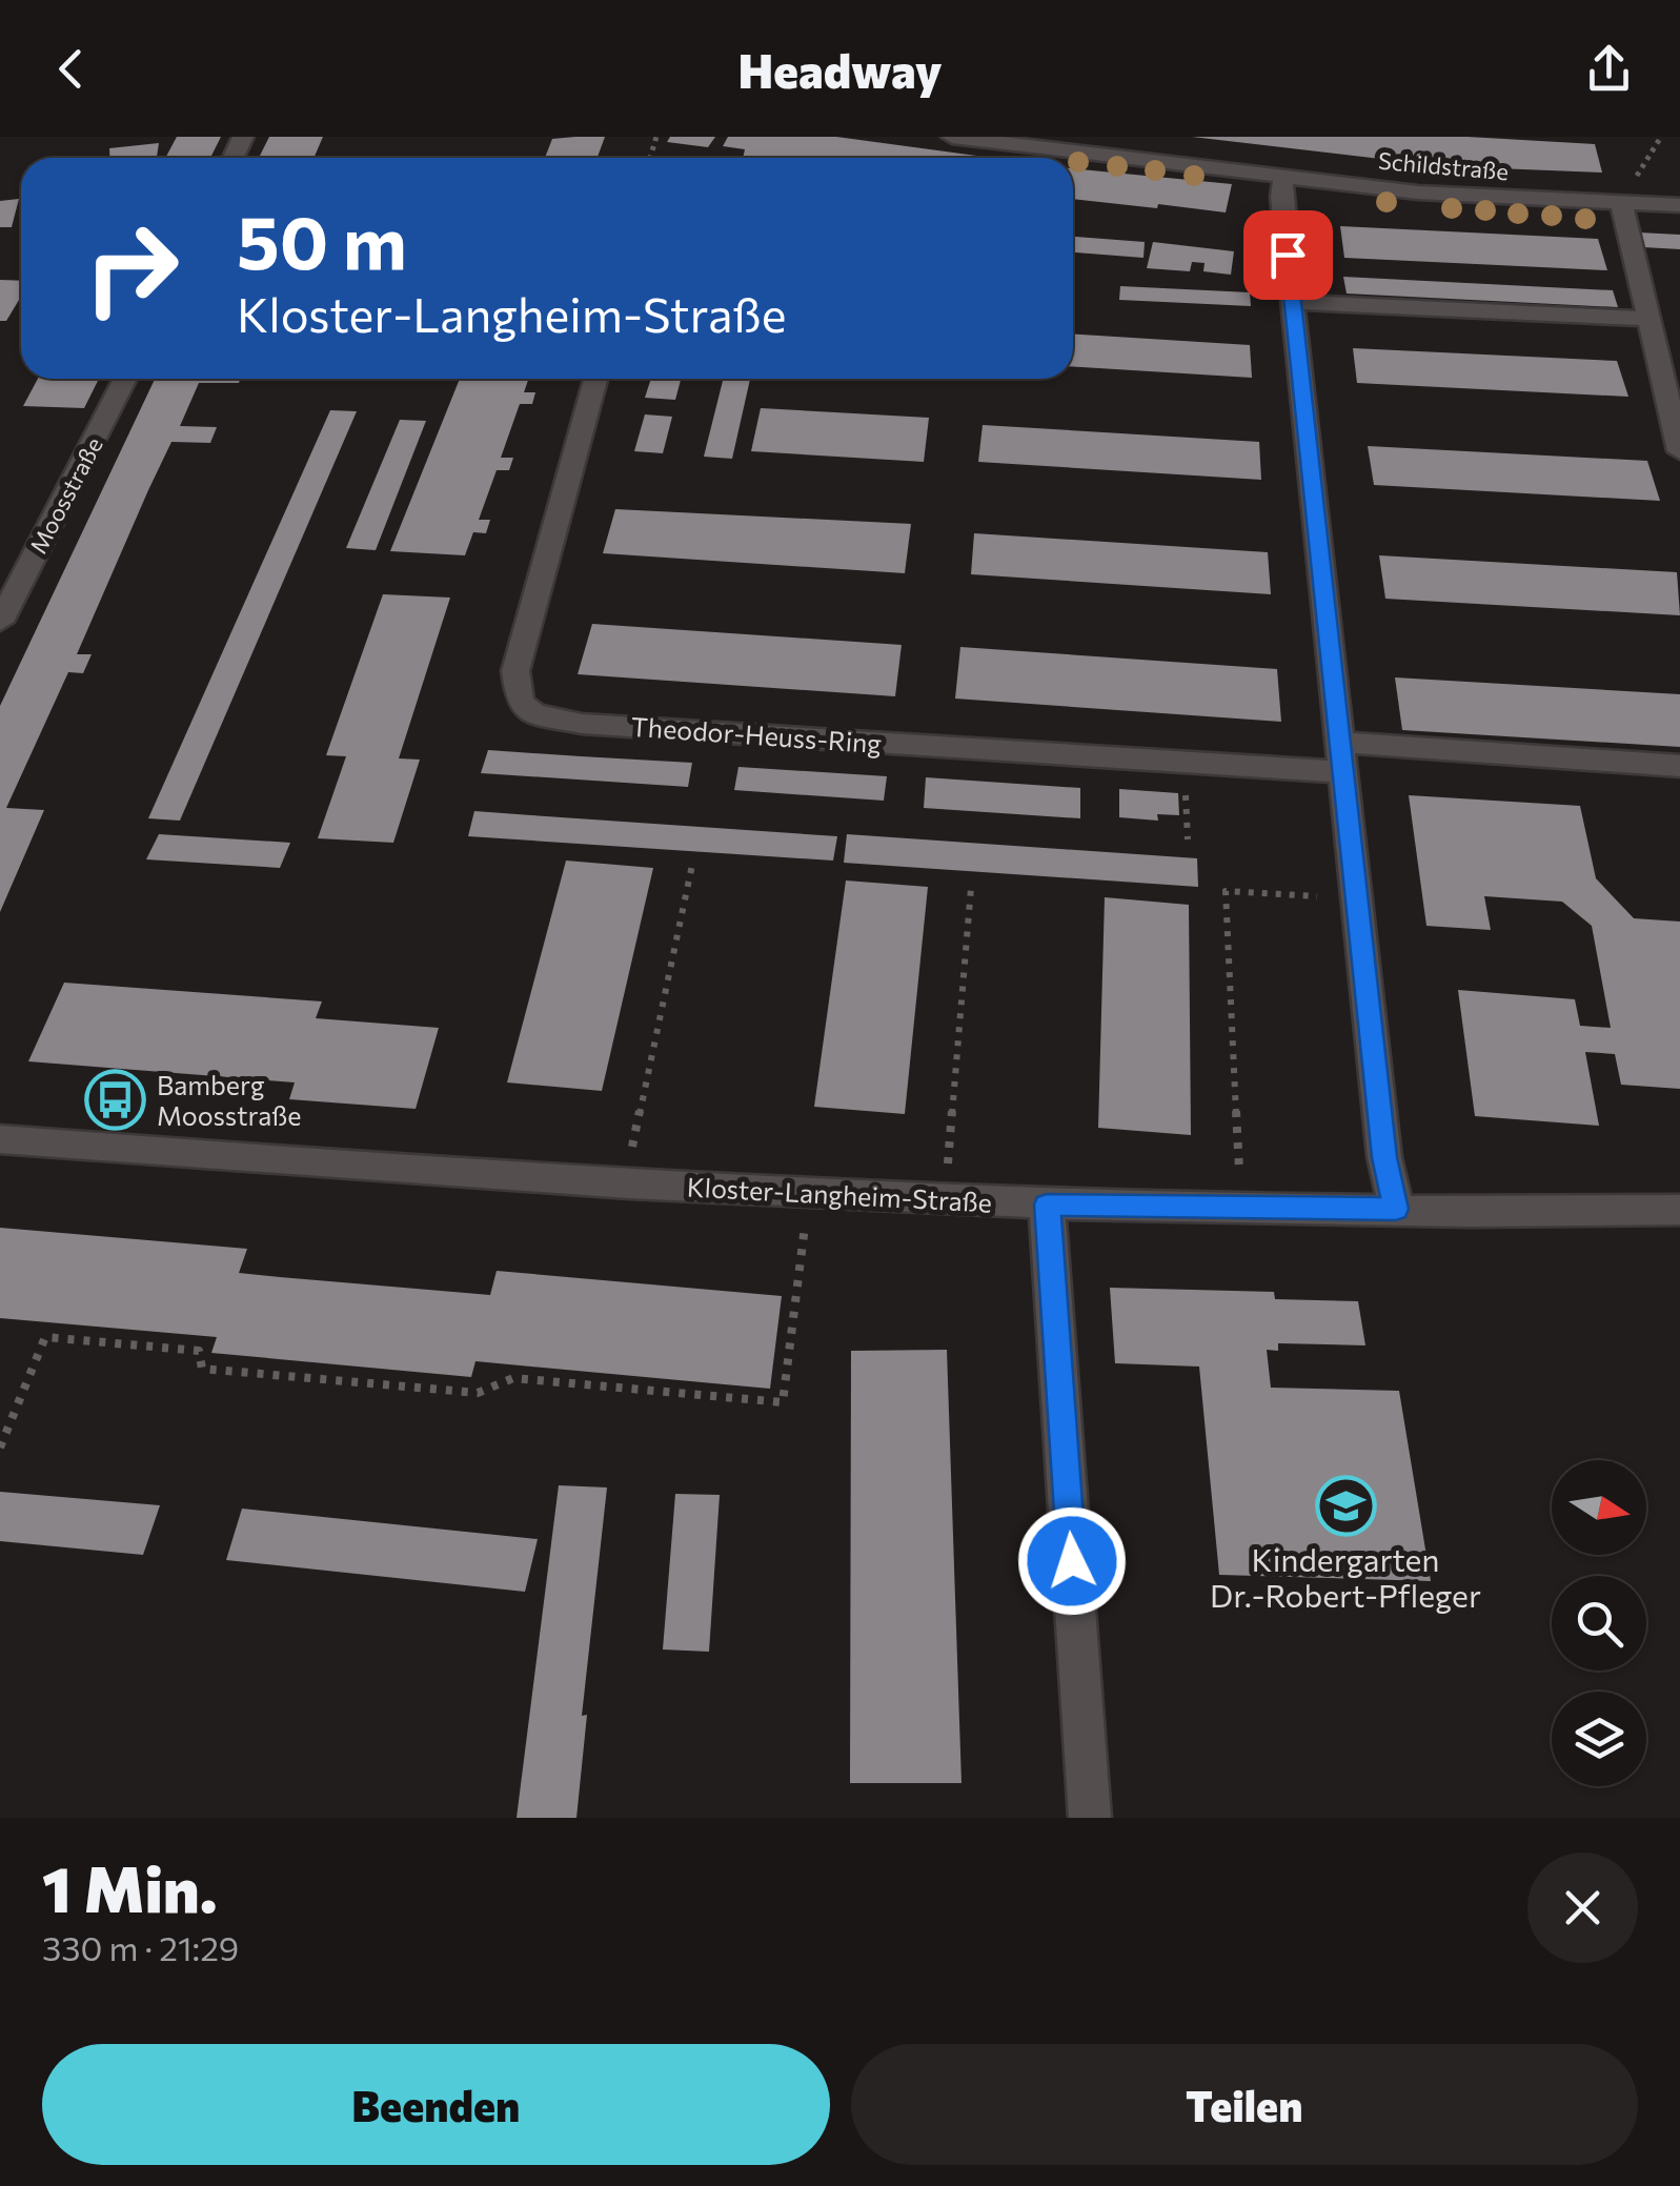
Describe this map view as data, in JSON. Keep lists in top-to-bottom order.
{
  "streets": {
    "street": [
      "Schildstraße",
      "Moosstraße",
      "Theodor-Heuss-Ring",
      "Kloster-Langheim-Straße"
    ]
  },
  "places": {
    "bus stop": ["Bamberg Moosstraße"],
    "school or university": ["Kindergarten Dr.-Robert-Pfleger"]
  },
  "north": "right",
  "page": {
    "header": "Headway",
    "turn": ["50 m", "Kloster-Langheim-Straße"],
    "heading": ["1 Min.", "330 m · 21:29"],
    "buttons": ["Beenden", "Teilen"]
  }
}
